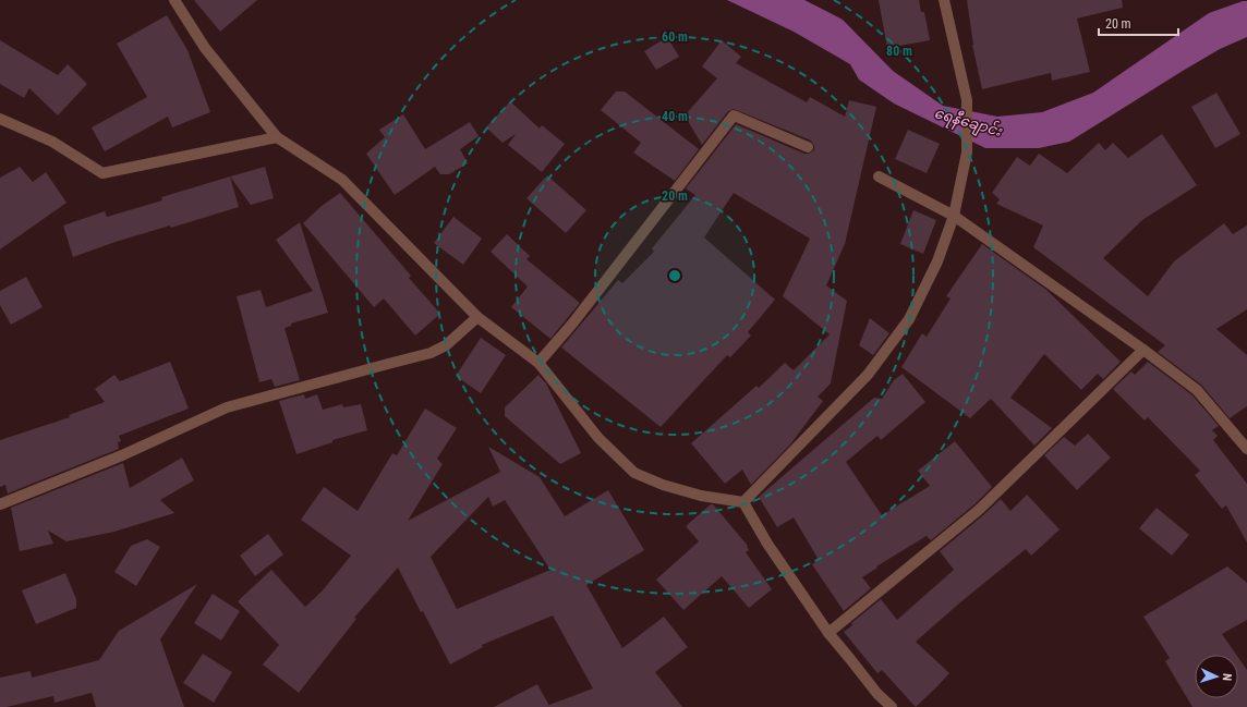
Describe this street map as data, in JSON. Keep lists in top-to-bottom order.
{
  "water": ["ရေနီချောင်း"],
  "scale_bar": "20 m",
  "north": "right",
  "rings": [
    "60 m",
    "80 m",
    "40 m",
    "20 m"
  ]
}
